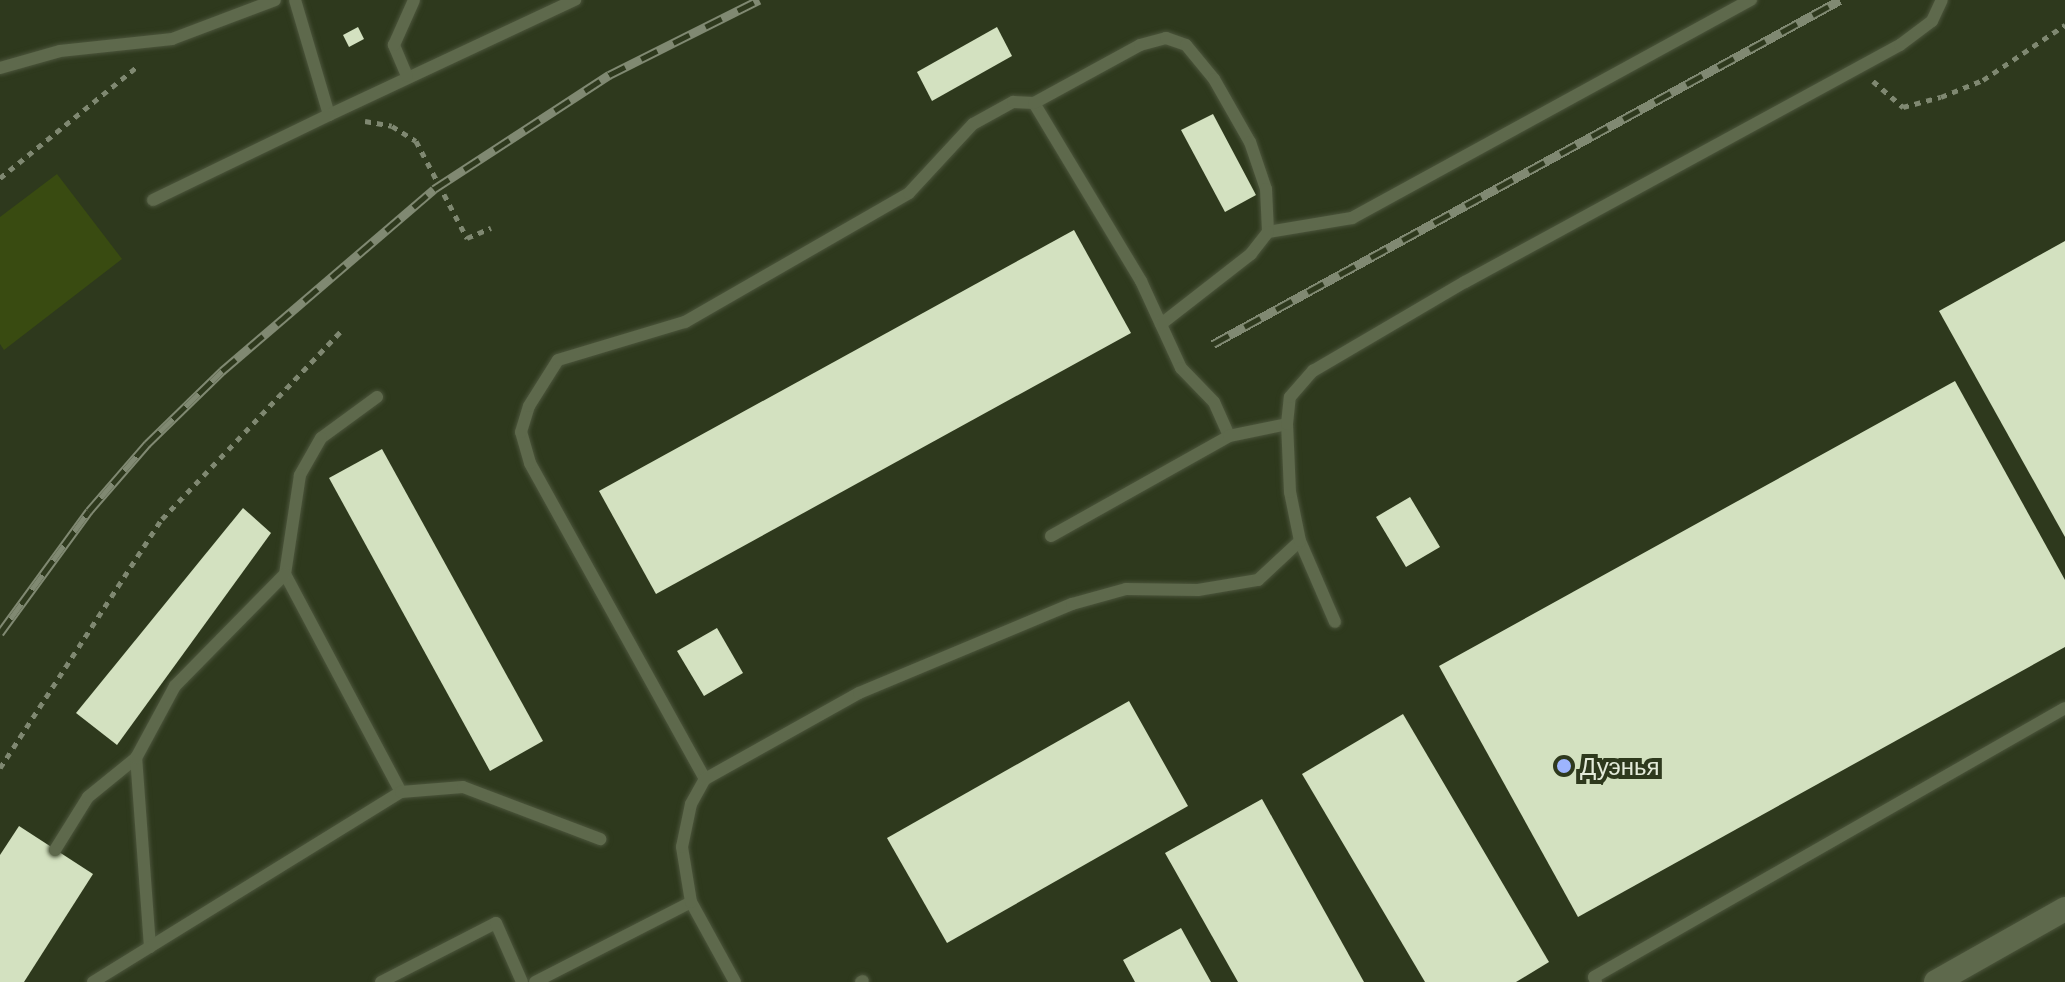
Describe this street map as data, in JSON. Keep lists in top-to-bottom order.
{
  "places": ["Дуэнья"]
}
